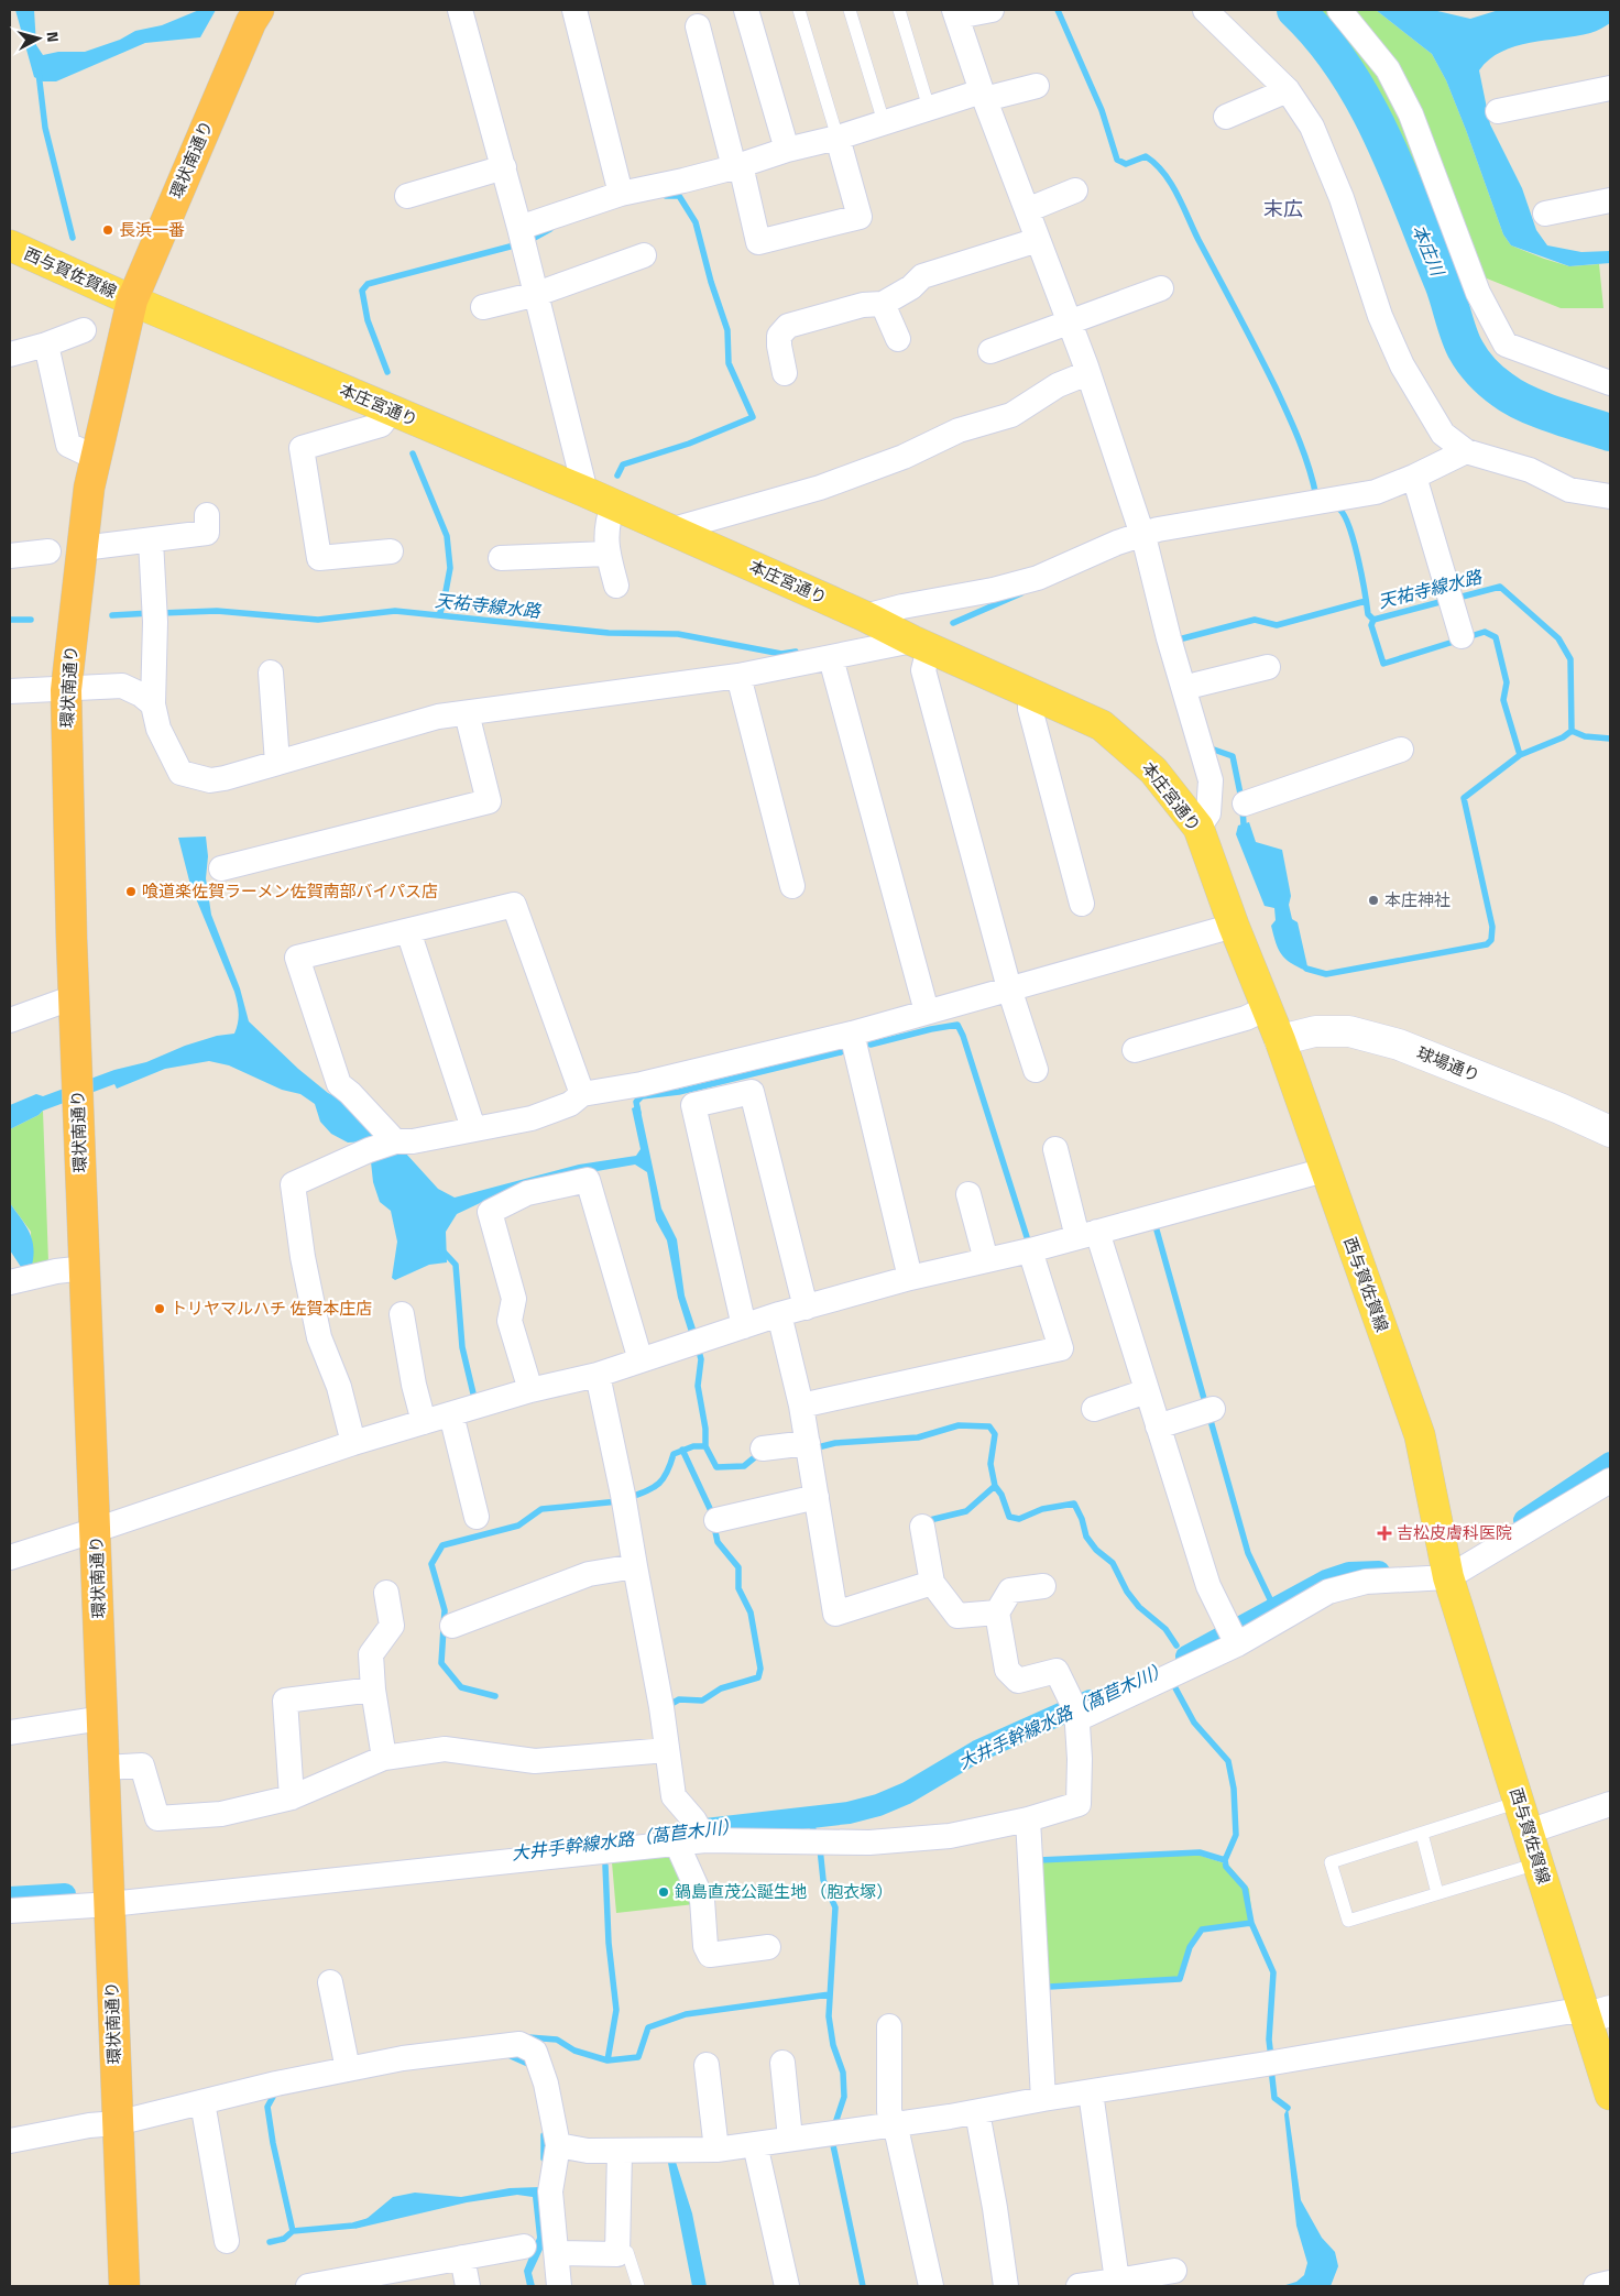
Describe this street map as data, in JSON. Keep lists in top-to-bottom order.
{
  "streets": {
    "highway": ["環状南通り"],
    "main road": ["西与賀佐賀線", "本庄宮通り"],
    "street": ["球場通り"]
  },
  "crossings": [
    ["環状南通り", "西与賀佐賀線"],
    ["環状南通り", "本庄宮通り"],
    ["西与賀佐賀線", "本庄宮通り"],
    ["西与賀佐賀線", "球場通り"],
    ["本庄宮通り", "球場通り"]
  ],
  "districts": ["末広"],
  "water": ["本庄川", "天祐寺線水路", "大井手幹線水路（萵苣木川）"],
  "places": {
    "other": [
      "長浜一番",
      "喰道楽佐賀ラーメン佐賀南部バイパス店",
      "本庄神社",
      "トリヤマルハチ 佐賀本庄店",
      "鍋島直茂公誕生地 （胞衣塚）"
    ],
    "health": ["吉松皮膚科医院"]
  },
  "north": "right"
}
